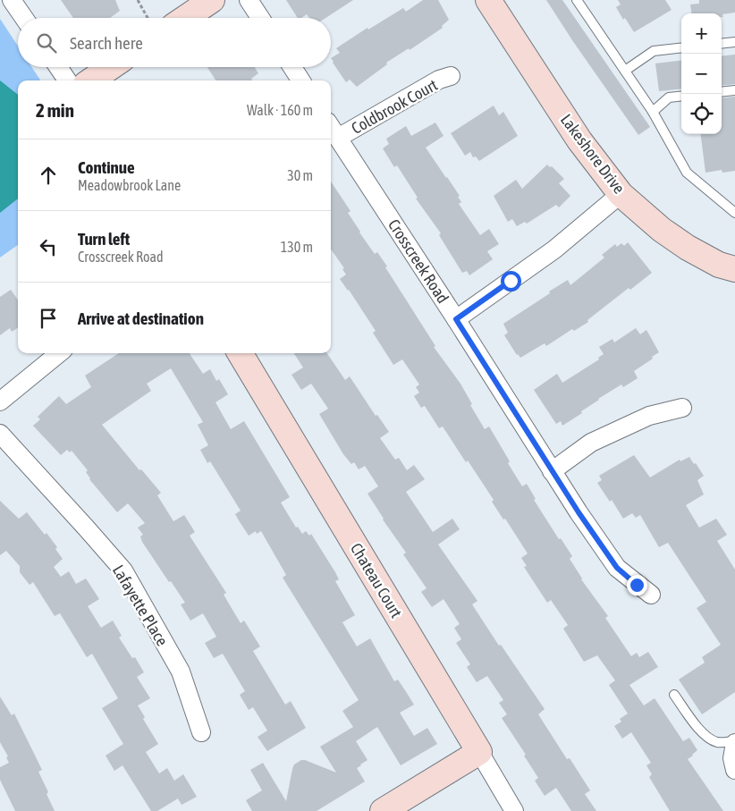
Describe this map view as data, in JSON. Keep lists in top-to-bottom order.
{
  "streets": {
    "street": [
      "Coldbrook Court",
      "Lakeshore Drive",
      "Crosscreek Road",
      "Chateau Court",
      "Lafayette Place"
    ]
  },
  "crossings": [
    ["Coldbrook Court", "Crosscreek Road"]
  ],
  "page": {
    "map_buttons": ["+", "−"],
    "search": "Search here",
    "heading": ["2 min", "Walk · 160 m"],
    "list": [
      ["Continue", "Meadowbrook Lane", "30 m"],
      ["Turn left", "Crosscreek Road", "130 m"],
      "Arrive at destination"
    ]
  }
}
